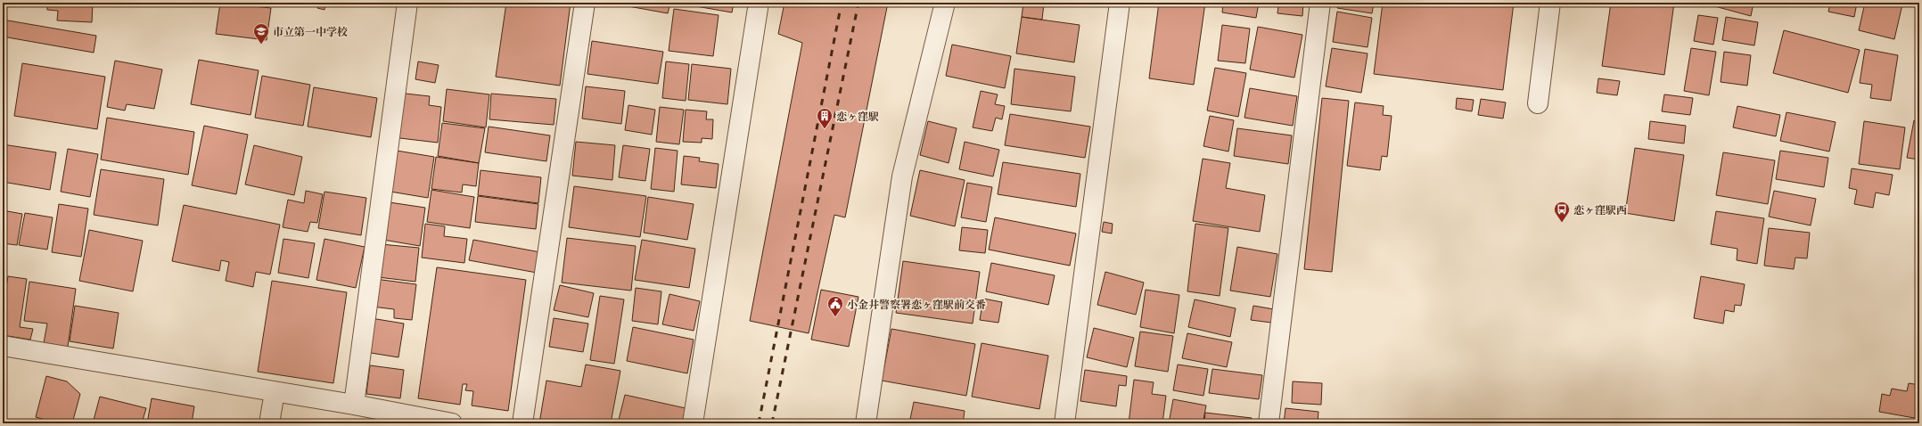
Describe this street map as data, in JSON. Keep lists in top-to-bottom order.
{
  "places": {
    "school or university": ["市立第一中学校"],
    "building": ["恋ヶ窪駅"],
    "bus stop": ["恋ヶ窪駅西"],
    "public building": ["小金井警察署恋ヶ窪駅前交番"]
  }
}
